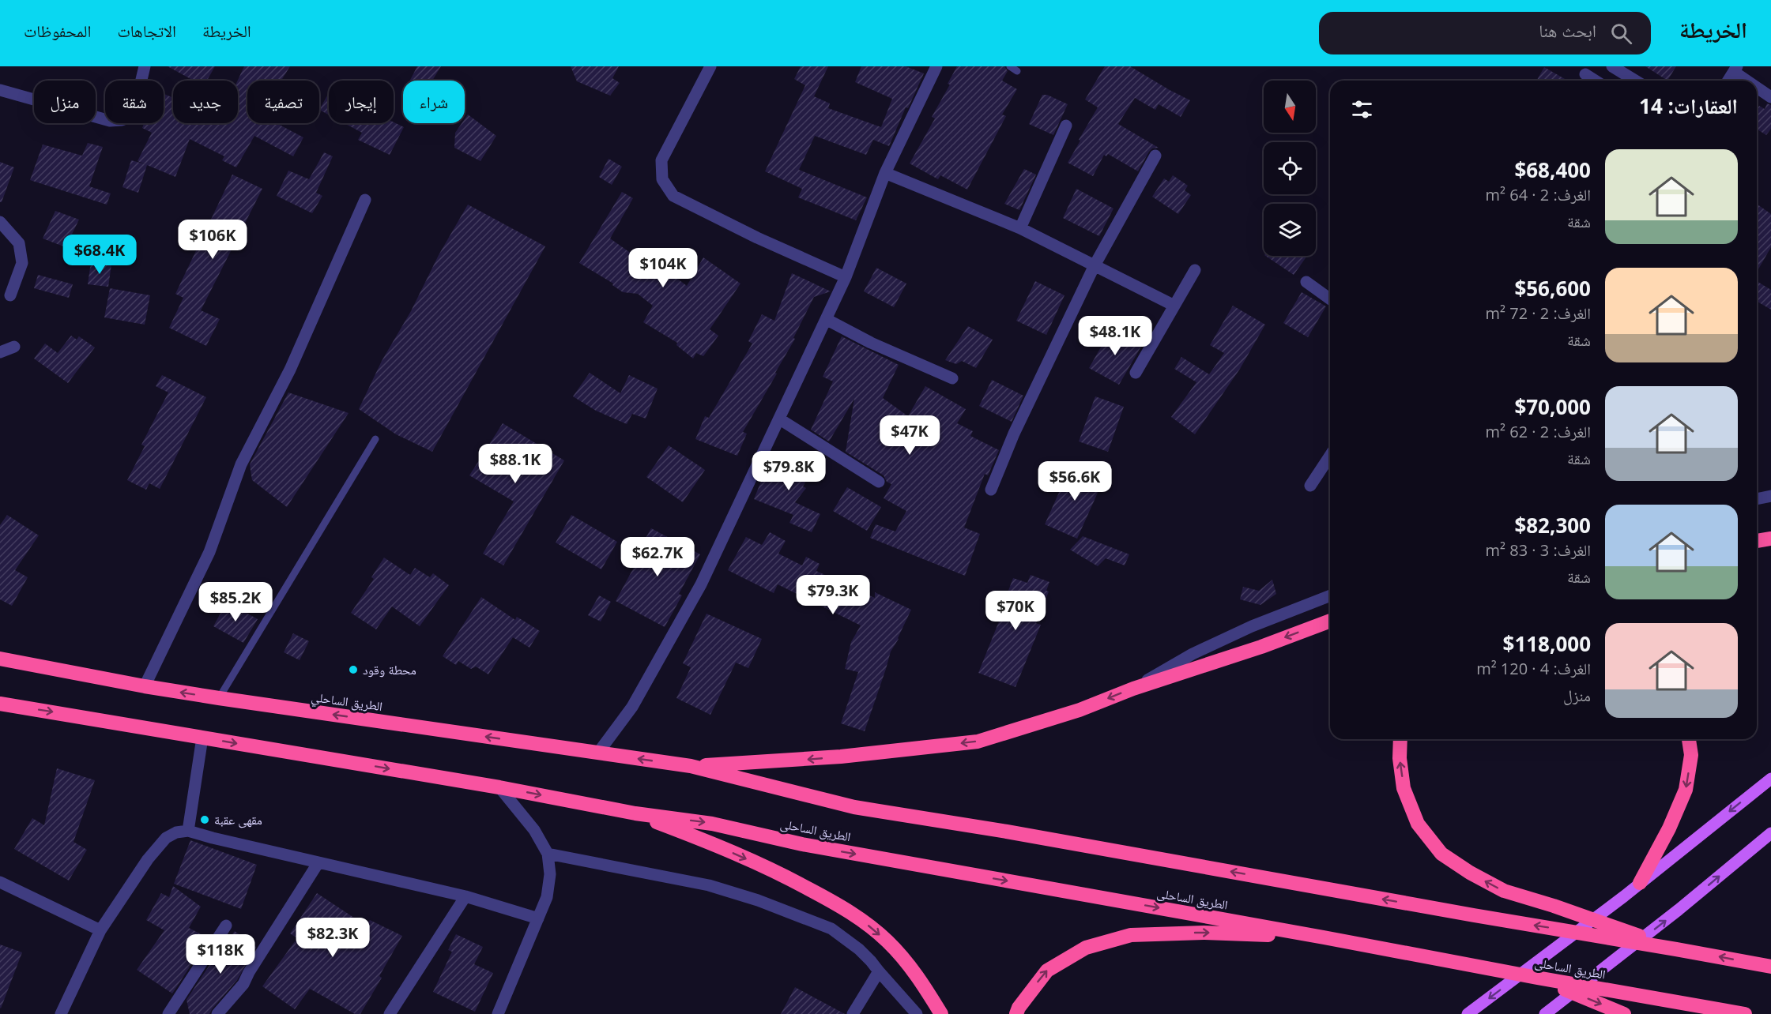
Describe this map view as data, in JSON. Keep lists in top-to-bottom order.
{
  "streets": {
    "highway": ["الطريق الساحلي", "الطريق الساحلى"]
  },
  "places": ["محطة وقود", "مقهى عقبة"],
  "north": "bottom",
  "page": {
    "header": "الخريطة",
    "search": "ابحث هنا",
    "nav": ["الخريطة", "الاتجاهات", "المحفوظات"],
    "chip": [
      "شراء",
      "إيجار",
      "تصفية",
      "جديد",
      "شقة",
      "منزل"
    ],
    "heading": "العقارات: 14",
    "list": [
      {
        "name": "$68,400",
        "note": "الغرف: 2 · 64 m² · شقة"
      },
      {
        "name": "$56,600",
        "note": "الغرف: 2 · 72 m² · شقة"
      },
      {
        "name": "$70,000",
        "note": "الغرف: 2 · 62 m² · شقة"
      },
      {
        "name": "$82,300",
        "note": "الغرف: 3 · 83 m² · شقة"
      },
      {
        "name": "$118,000",
        "note": "الغرف: 4 · 120 m² · منزل"
      }
    ],
    "price": [
      "$106K",
      "$68.4K",
      "$104K",
      "$48.1K",
      "$47K",
      "$88.1K",
      "$79.8K",
      "$56.6K",
      "$62.7K",
      "$79.3K",
      "$85.2K",
      "$70K",
      "$82.3K",
      "$118K"
    ]
  }
}
